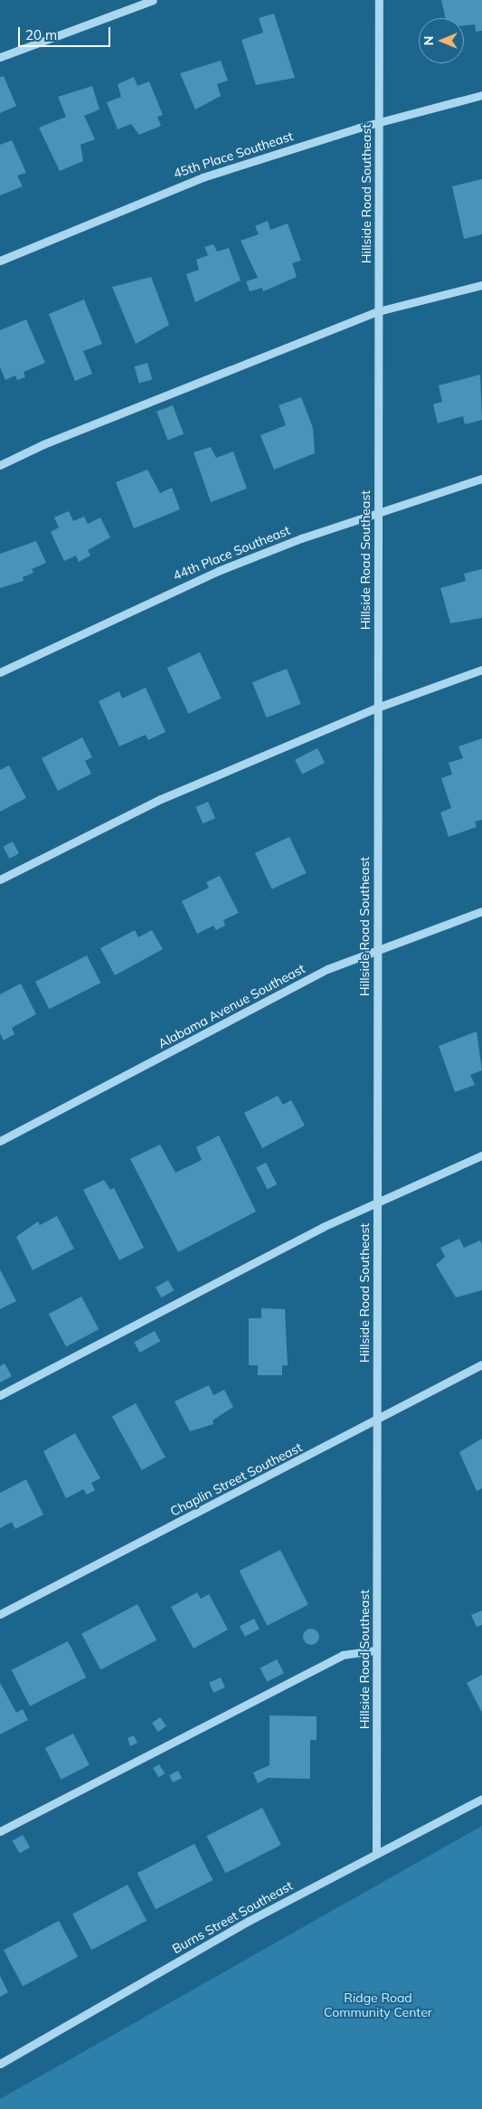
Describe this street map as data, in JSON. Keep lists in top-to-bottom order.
{
  "streets": {
    "street": [
      "45th Place Southeast",
      "Hillside Road Southeast",
      "44th Place Southeast",
      "Alabama Avenue Southeast",
      "Chaplin Street Southeast",
      "Burns Street Southeast"
    ]
  },
  "crossings": [
    ["45th Place Southeast", "Hillside Road Southeast"],
    ["Hillside Road Southeast", "44th Place Southeast"],
    ["Hillside Road Southeast", "Alabama Avenue Southeast"],
    ["Hillside Road Southeast", "Chaplin Street Southeast"],
    ["Hillside Road Southeast", "Burns Street Southeast"]
  ],
  "parks": ["Ridge Road Community Center"],
  "scale_bar": "20 m",
  "north": "left"
}
